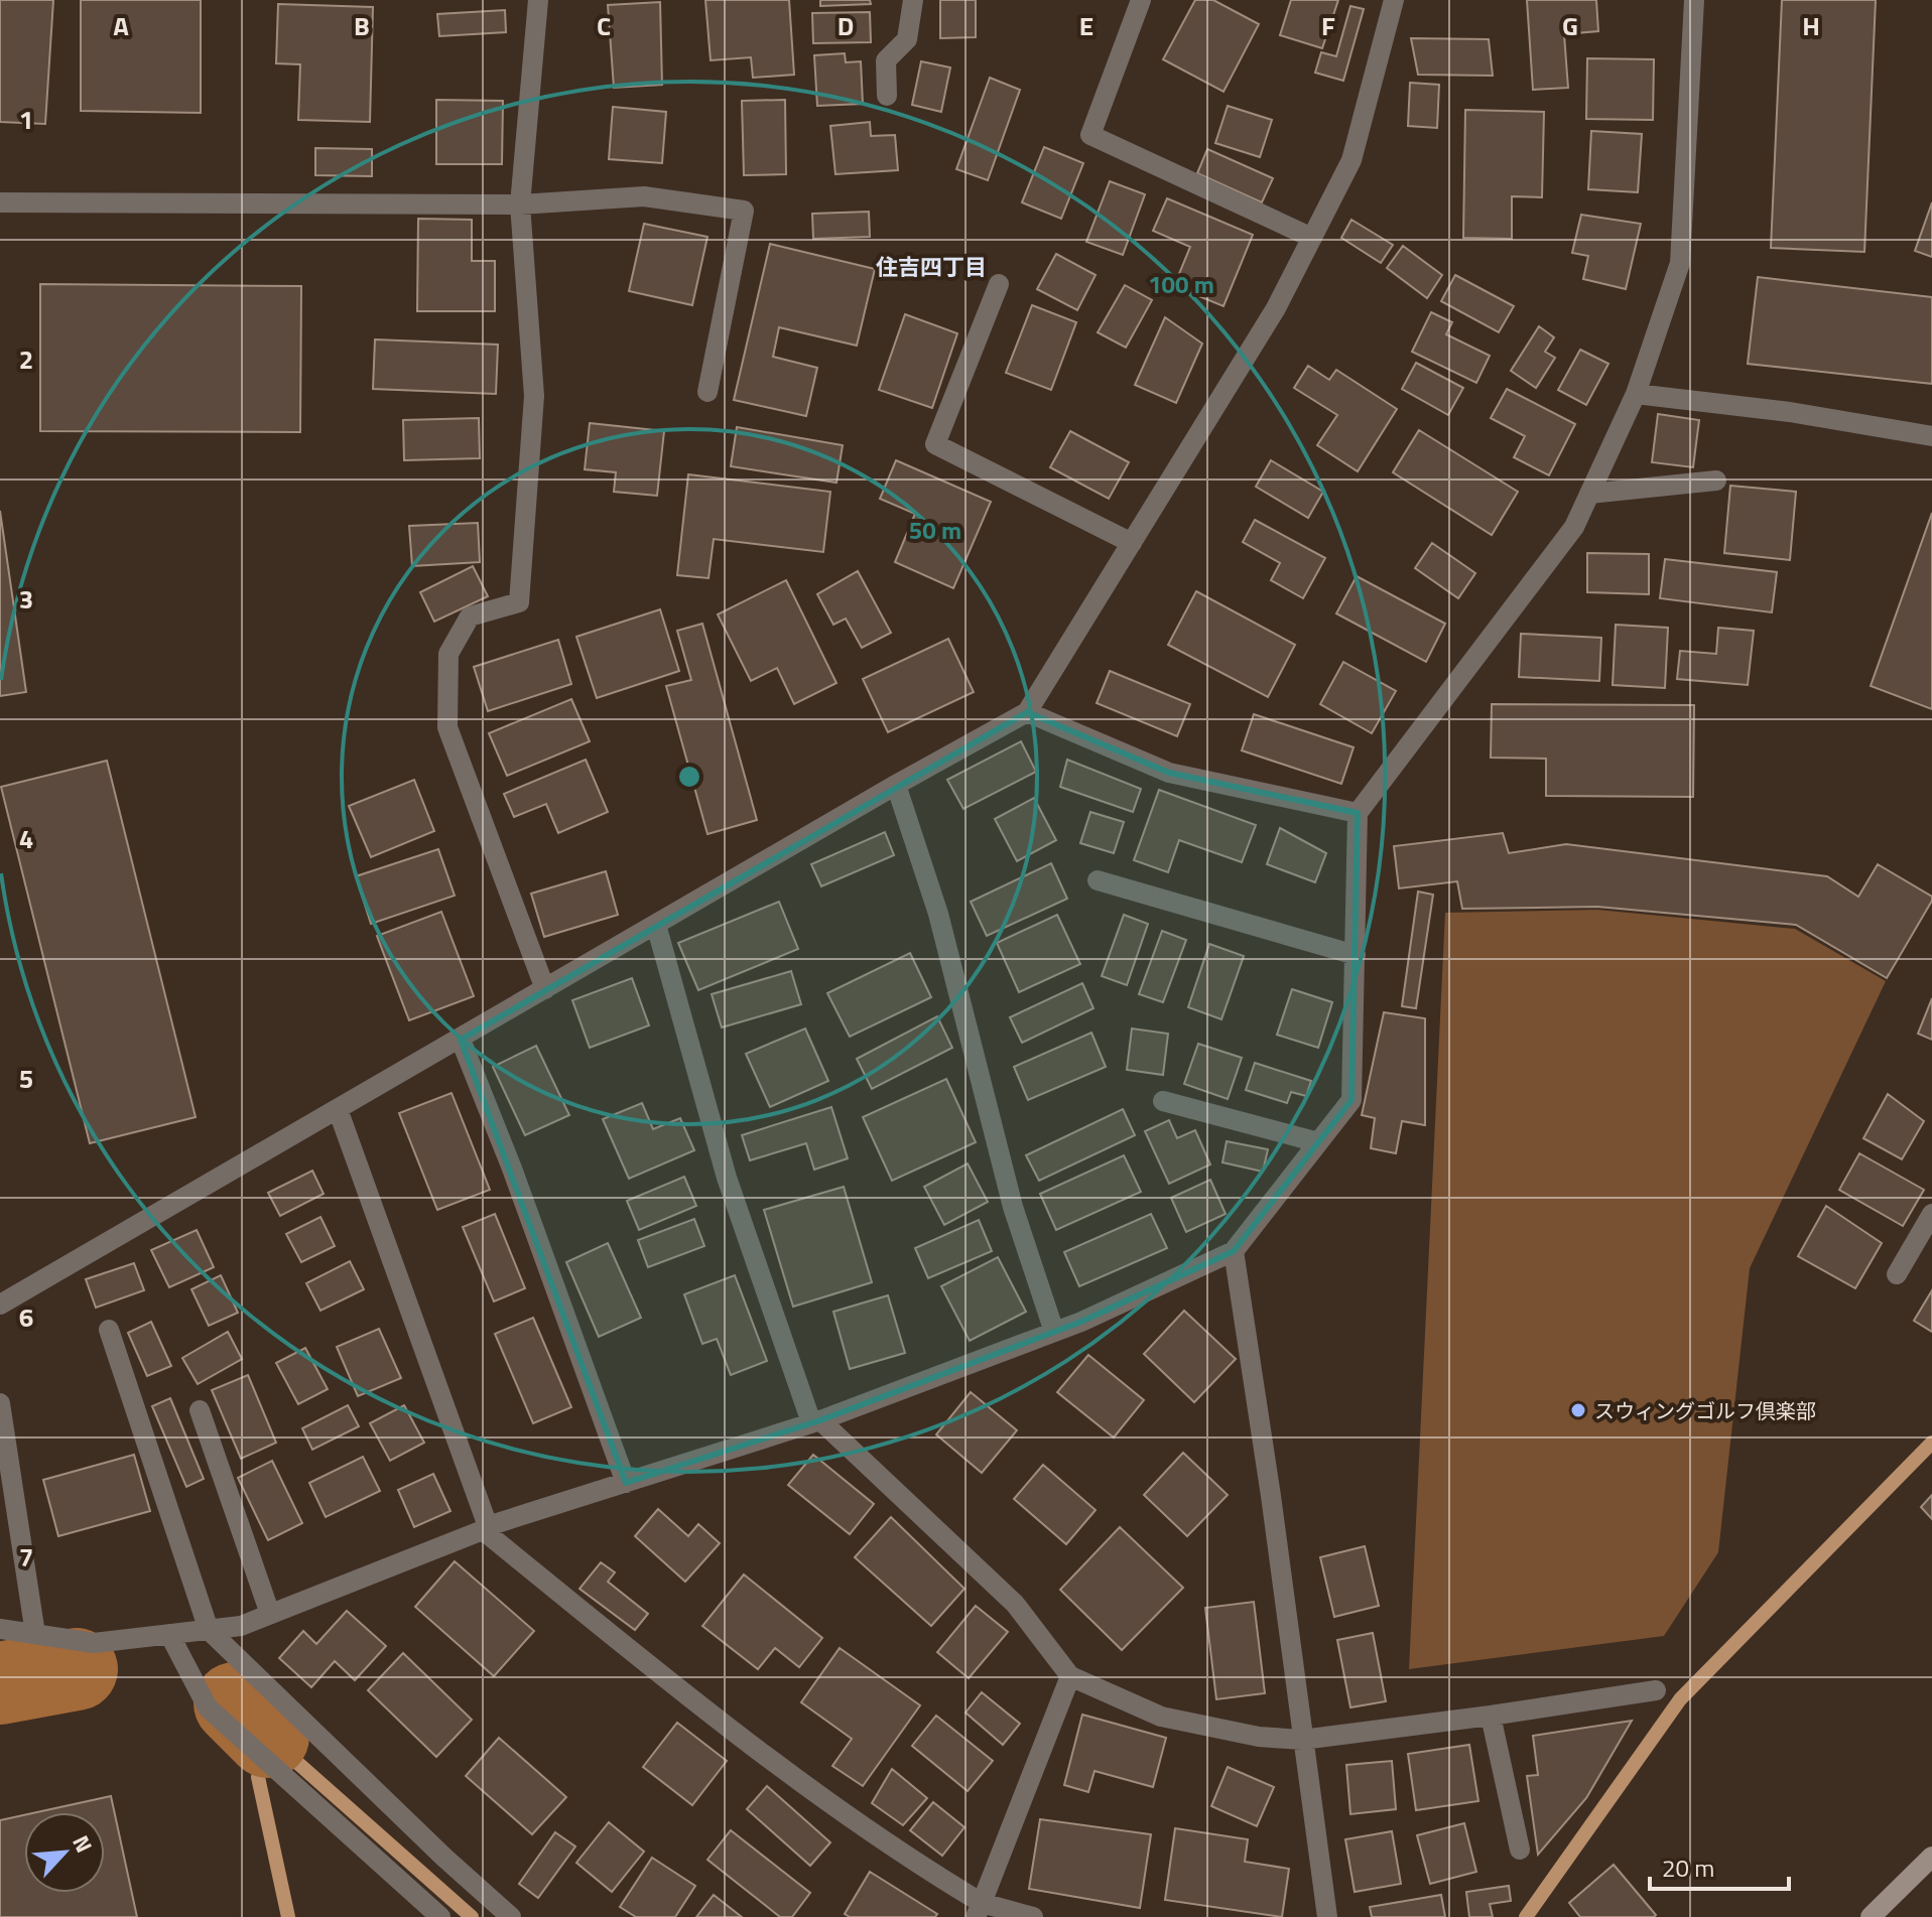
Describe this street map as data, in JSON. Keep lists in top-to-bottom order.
{
  "districts": ["住吉四丁目"],
  "places": ["スウィングゴルフ倶楽部"],
  "scale_bar": "20 m",
  "north": "top right",
  "grid": {
    "columns": [
      "A",
      "B",
      "C",
      "D",
      "E",
      "F",
      "G",
      "H"
    ],
    "rows": [
      "1",
      "2",
      "3",
      "4",
      "5",
      "6",
      "7"
    ]
  },
  "rings": ["100 m", "50 m"]
}
